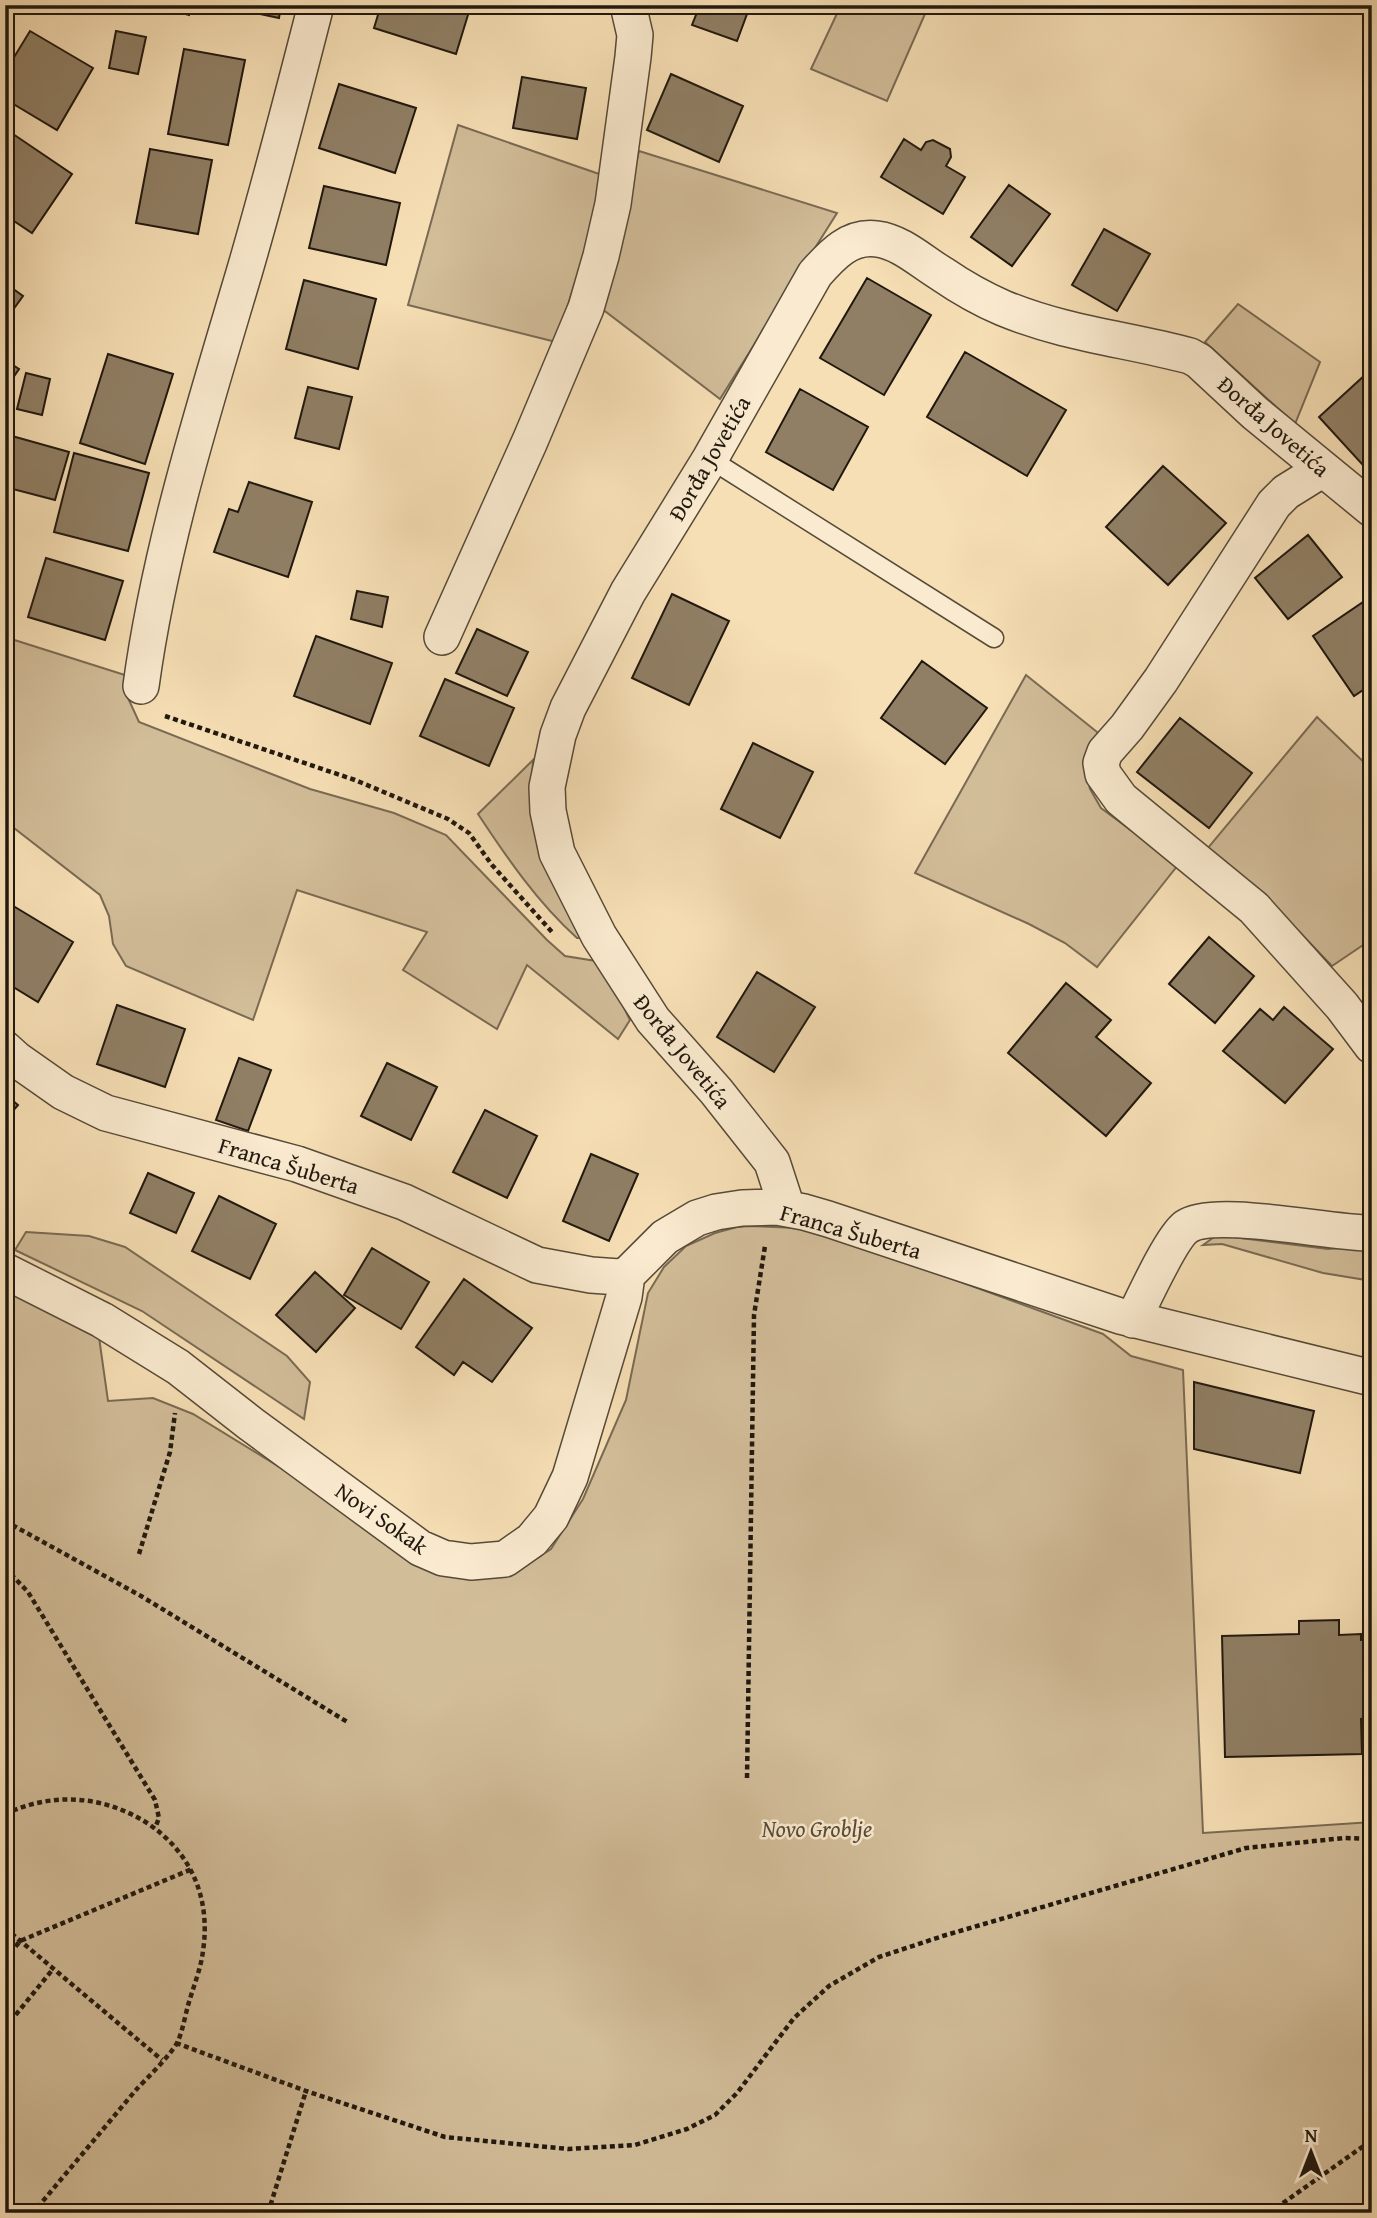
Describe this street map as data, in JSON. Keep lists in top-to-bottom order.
{
  "streets": {
    "street": ["Đorđa Jovetića", "Franca Šuberta", "Novi Sokak"]
  },
  "crossings": [
    ["Đorđa Jovetića", "Franca Šuberta"],
    ["Franca Šuberta", "Novi Sokak"]
  ],
  "parks": ["Novo Groblje"],
  "north": "top"
}
